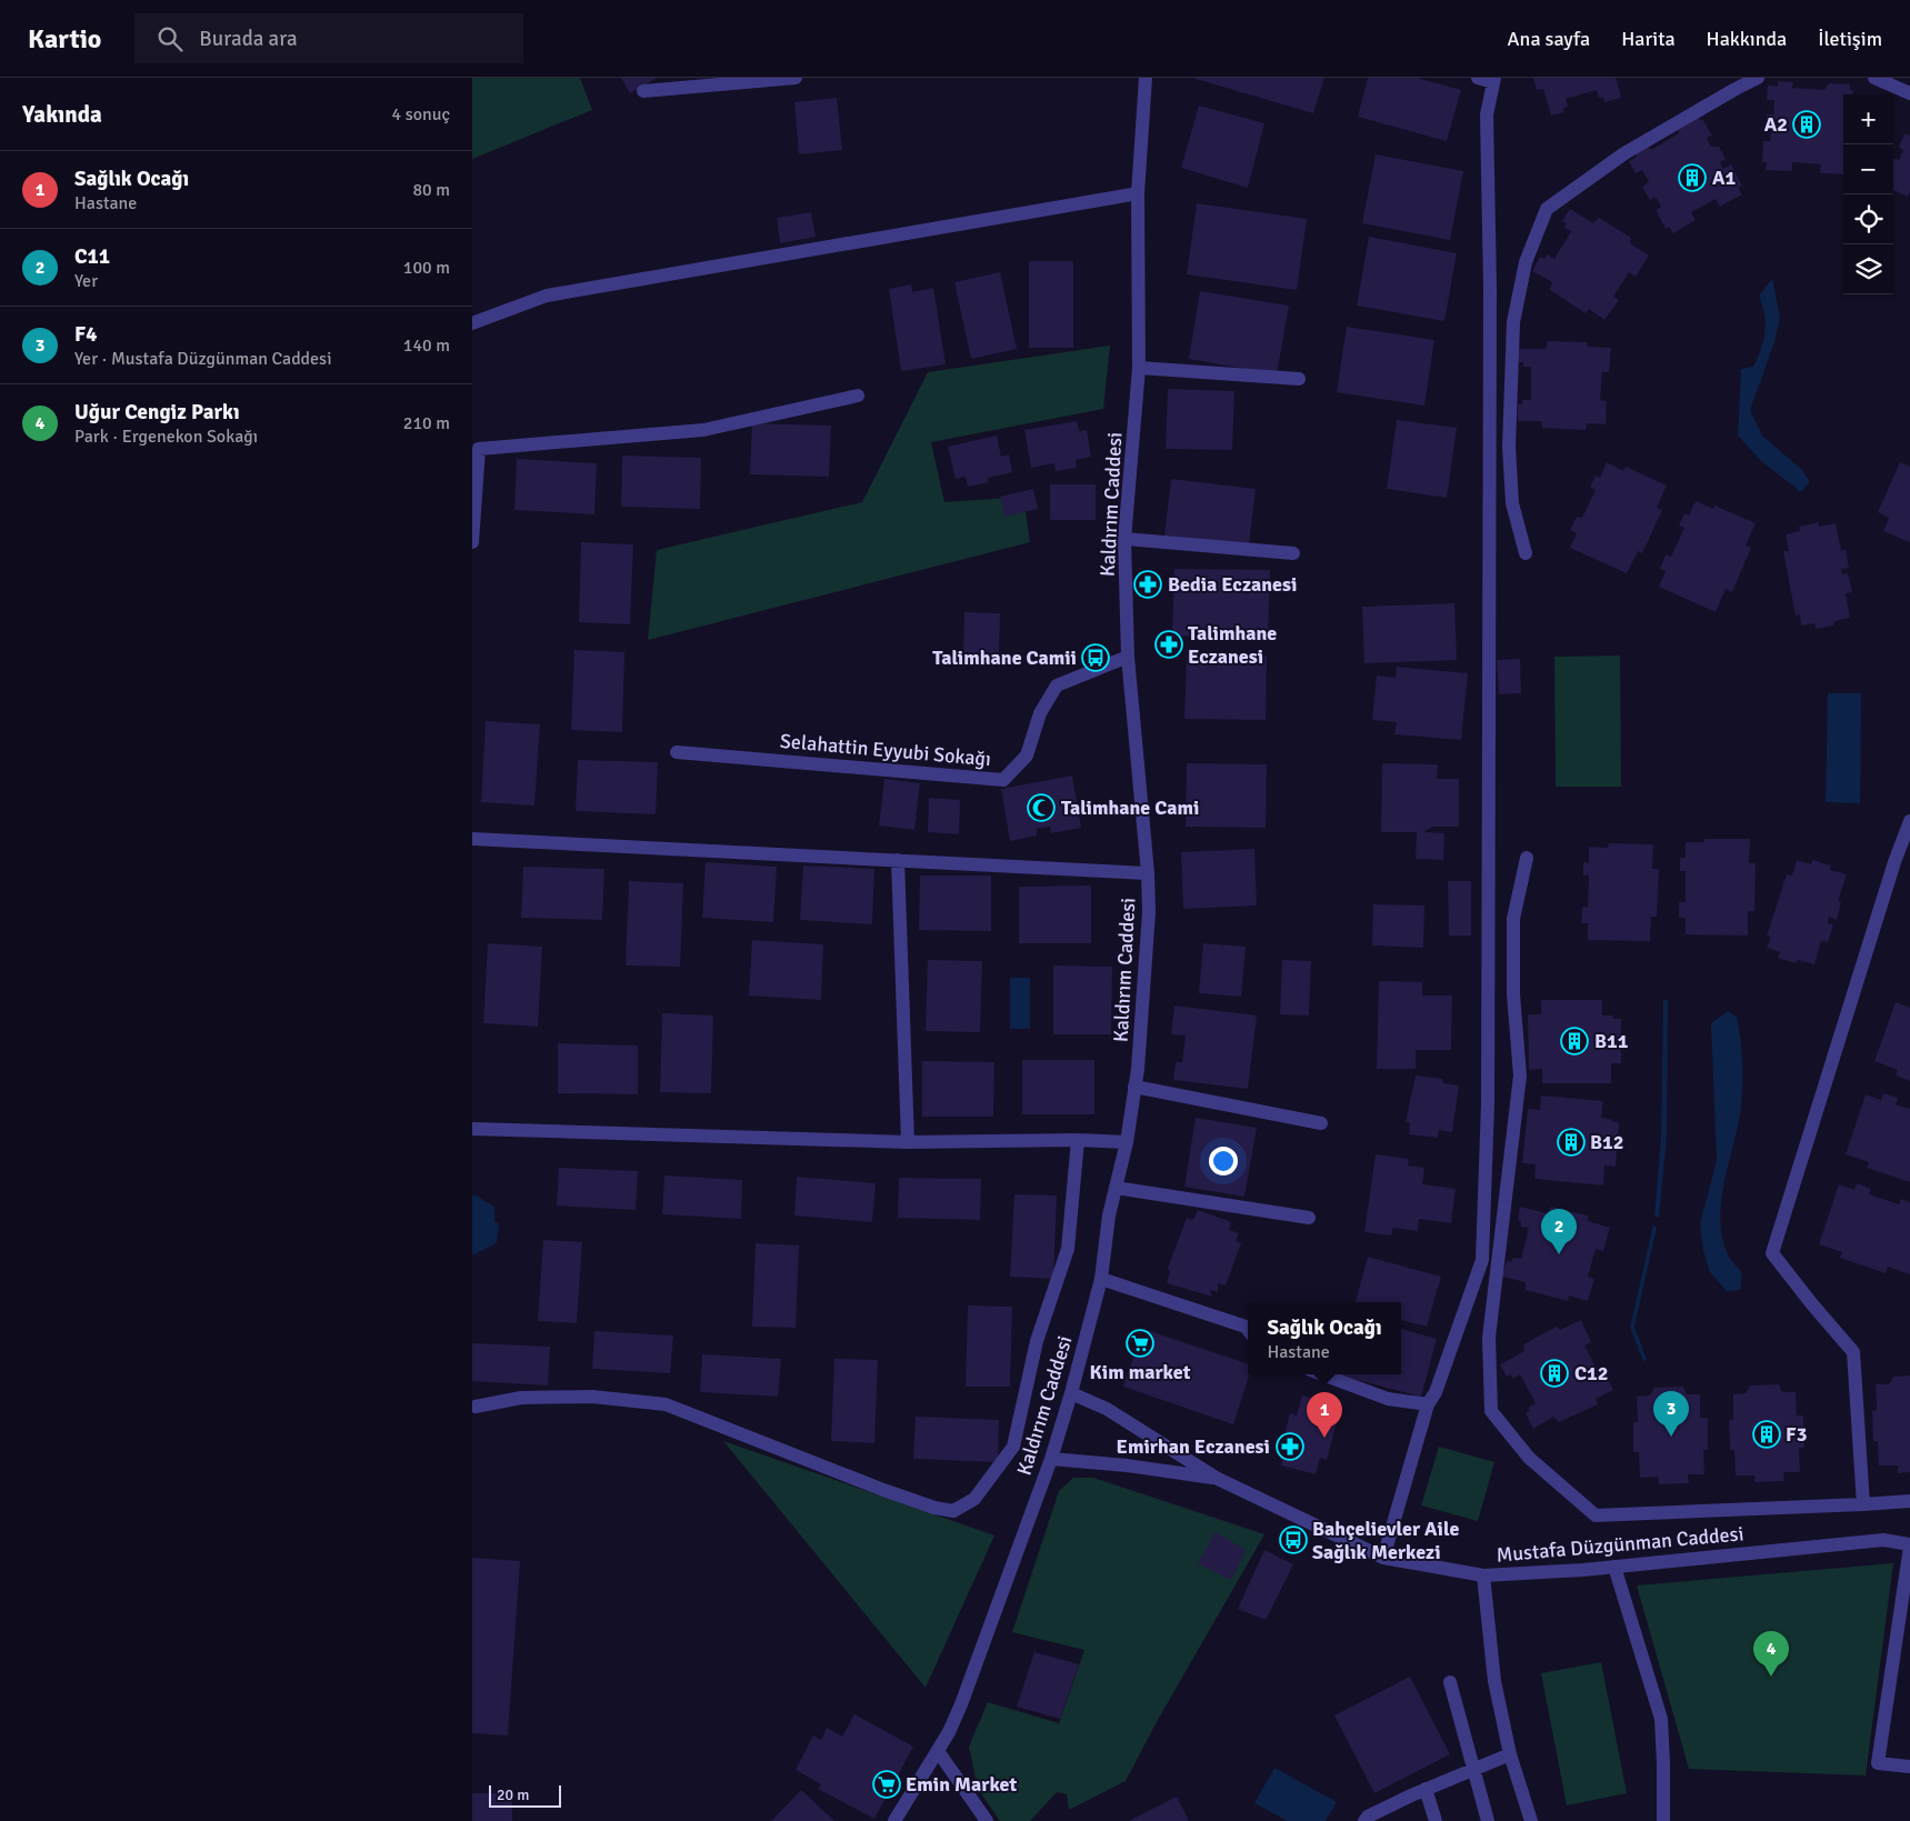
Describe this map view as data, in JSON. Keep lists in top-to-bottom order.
{
  "streets": {
    "street": ["Kaldırım Caddesi", "Selahattin Eyyubi Sokağı", "Mustafa Düzgünman Caddesi"]
  },
  "crossings": [
    ["Kaldırım Caddesi", "Selahattin Eyyubi Sokağı"],
    ["Kaldırım Caddesi", "Mustafa Düzgünman Caddesi"]
  ],
  "places": {
    "building": [
      "A2",
      "A1",
      "B11",
      "B12",
      "C12",
      "F3"
    ],
    "pharmacy": ["Bedia Eczanesi", "Talimhane Eczanesi", "Emirhan Eczanesi"],
    "bus stop": ["Talimhane Camii", "Bahçelievler Aile Sağlık Merkezi"],
    "mosque": ["Talimhane Cami"],
    "supermarket": ["Kim market", "Emin Market"]
  },
  "scale_bar": "20 m",
  "page": {
    "header": "Kartio",
    "search": "Burada ara",
    "nav": [
      "Ana sayfa",
      "Harita",
      "Hakkında",
      "İletişim"
    ],
    "heading": ["Yakında", "4 sonuç"],
    "map_buttons": ["+", "−"],
    "list": [
      {
        "mark": "1",
        "name": "Sağlık Ocağı",
        "note": "Hastane",
        "value": "80 m"
      },
      {
        "mark": "2",
        "name": "C11",
        "note": "Yer",
        "value": "100 m"
      },
      {
        "mark": "3",
        "name": "F4",
        "note": "Yer · Mustafa Düzgünman Caddesi",
        "value": "140 m"
      },
      {
        "mark": "4",
        "name": "Uğur Cengiz Parkı",
        "note": "Park · Ergenekon Sokağı",
        "value": "210 m"
      }
    ],
    "pins": [
      "2",
      "3",
      "1",
      "4"
    ],
    "popup": ["Sağlık Ocağı", "Hastane"],
    "scale": "20 m"
  }
}
